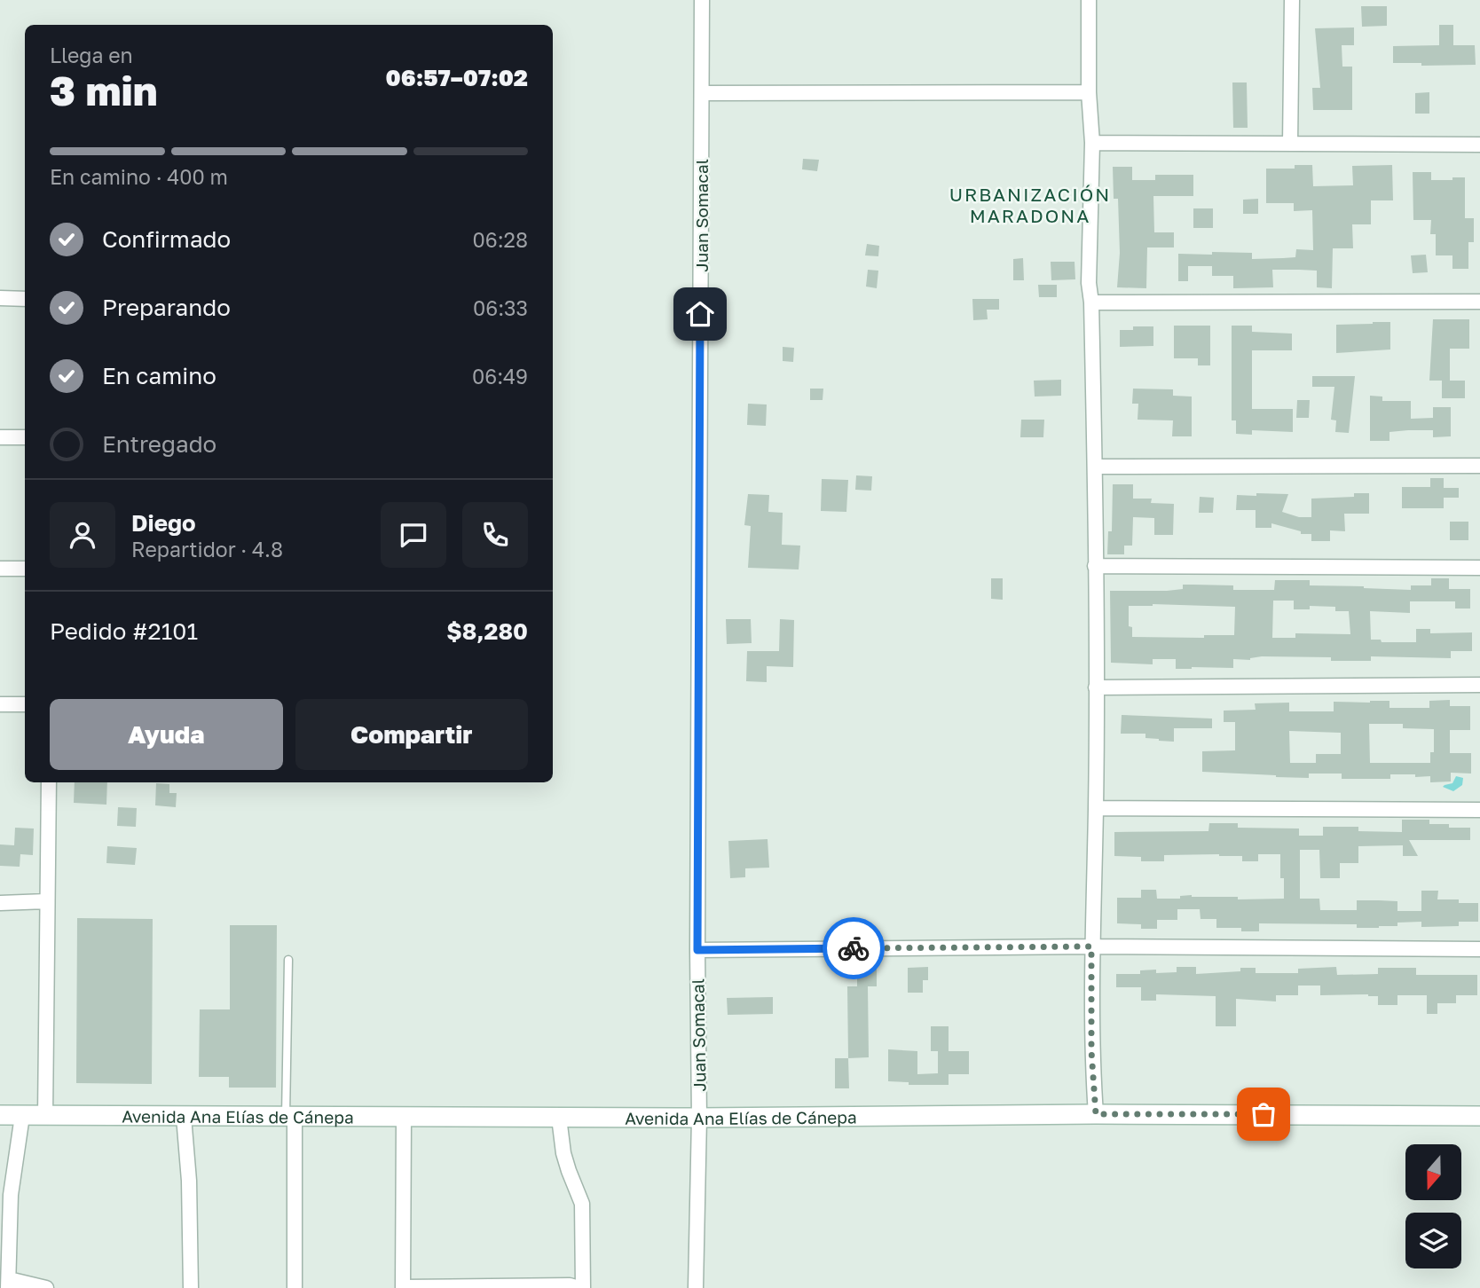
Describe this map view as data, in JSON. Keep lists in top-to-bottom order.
{
  "streets": {
    "main road": ["Avenida Ana Elías de Cánepa"],
    "street": ["Juan Somacal"]
  },
  "crossings": [
    ["Juan Somacal", "Avenida Ana Elías de Cánepa"]
  ],
  "districts": ["URBANIZACIÓN MARADONA"],
  "north": "bottom",
  "page": {
    "heading": ["3 min", "Llega en", "06:57–07:02"],
    "panel": [
      "Diego",
      "Repartidor · 4.8",
      "Pedido #2101",
      "$8,280"
    ],
    "bar": "En camino · 400 m",
    "list": [
      ["Confirmado", "06:28"],
      ["Preparando", "06:33"],
      ["En camino", "06:49"],
      "Entregado"
    ],
    "buttons": ["Ayuda", "Compartir"]
  }
}
